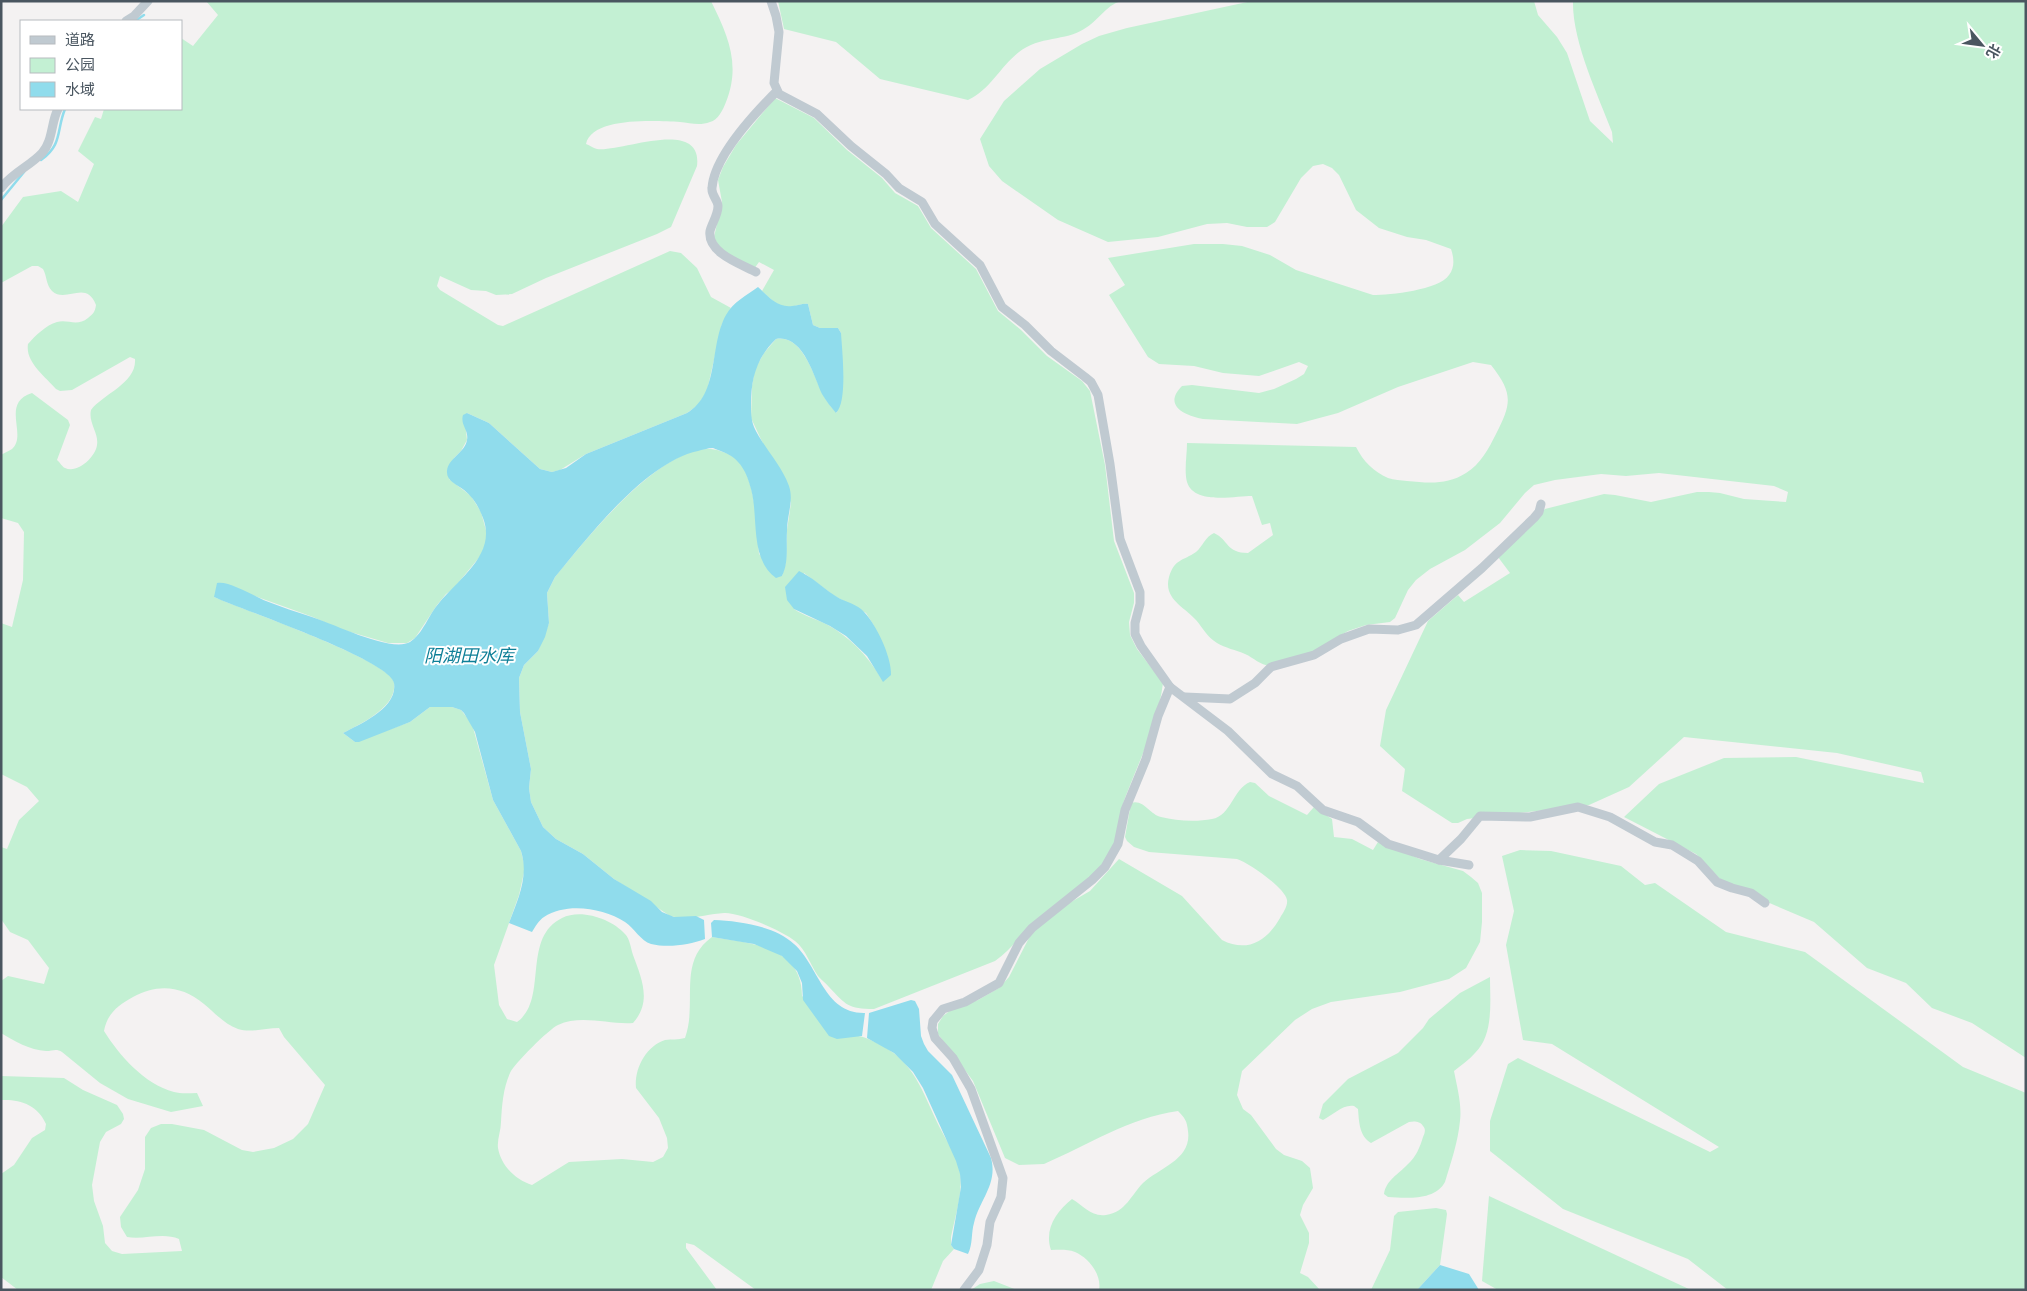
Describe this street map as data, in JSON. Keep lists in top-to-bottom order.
{
  "water": ["阳湖田水库"],
  "legend": ["道路", "公园", "水域"],
  "north": "bottom right"
}
